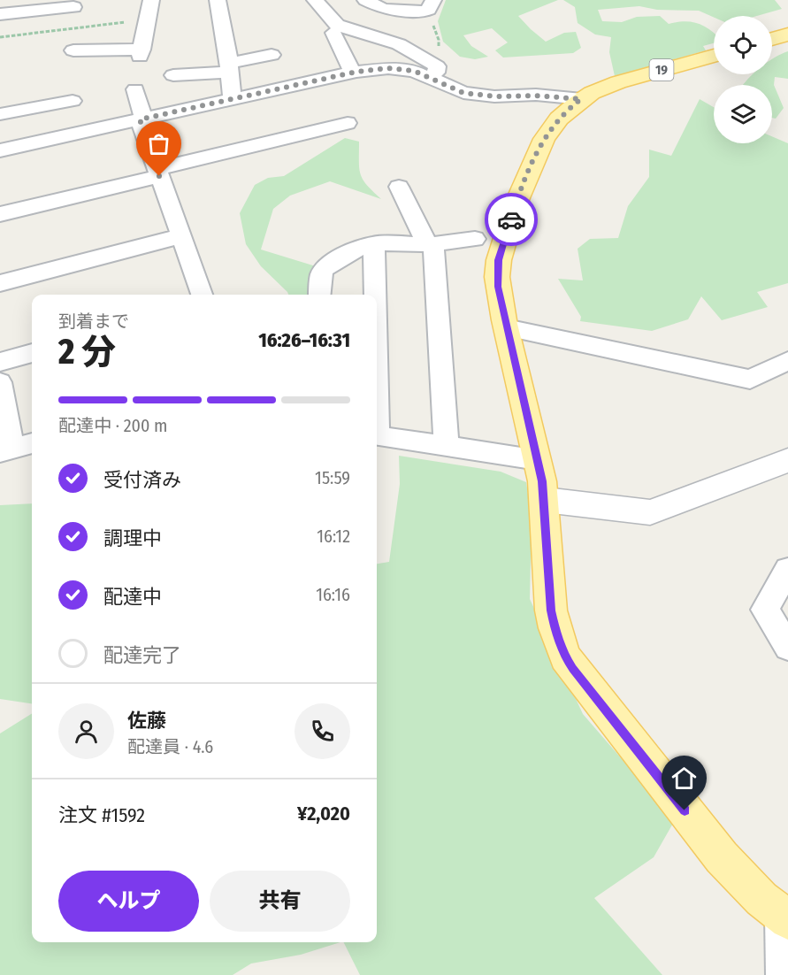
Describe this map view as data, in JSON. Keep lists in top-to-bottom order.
{
  "streets": {
    "main road": ["19"]
  },
  "page": {
    "heading": ["2 分", "到着まで", "16:26–16:31"],
    "panel": [
      "佐藤",
      "配達員 · 4.6",
      "注文 #1592",
      "¥2,020"
    ],
    "bar": "配達中 · 200 m",
    "list": [
      ["受付済み", "15:59"],
      ["調理中", "16:12"],
      ["配達中", "16:16"],
      "配達完了"
    ],
    "buttons": ["ヘルプ", "共有"]
  }
}
